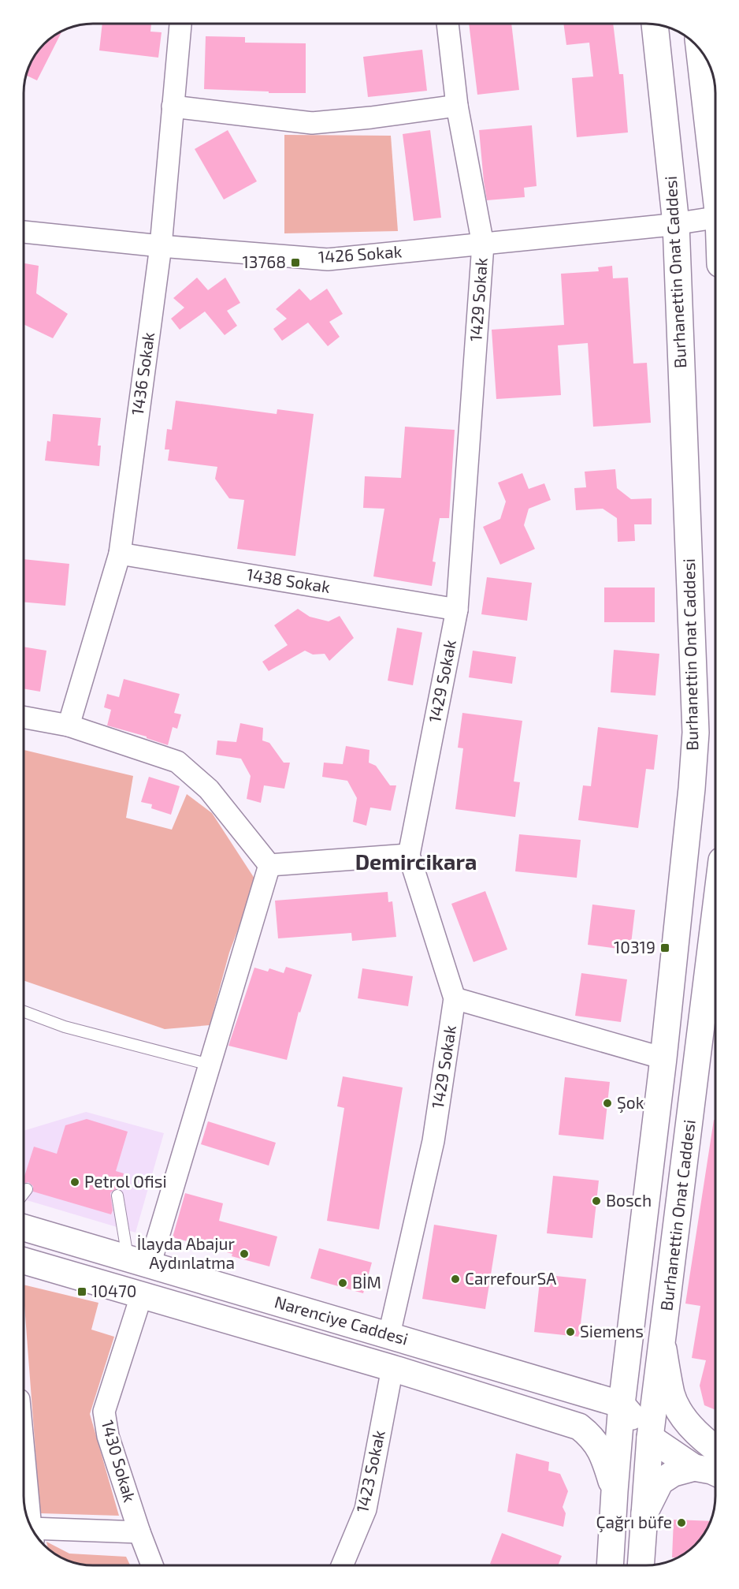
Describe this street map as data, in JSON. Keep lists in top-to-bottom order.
{
  "streets": {
    "main road": ["Burhanettin Onat Caddesi", "Narenciye Caddesi"],
    "street": [
      "1426 Sokak",
      "1429 Sokak",
      "1436 Sokak",
      "1438 Sokak",
      "1430 Sokak",
      "1423 Sokak"
    ]
  },
  "crossings": [
    ["1426 Sokak", "Burhanettin Onat Caddesi"],
    ["1426 Sokak", "1429 Sokak"],
    ["1426 Sokak", "1436 Sokak"],
    ["Burhanettin Onat Caddesi", "Narenciye Caddesi"],
    ["1429 Sokak", "1438 Sokak"],
    ["1429 Sokak", "Narenciye Caddesi"],
    ["1436 Sokak", "1438 Sokak"],
    ["Narenciye Caddesi", "1430 Sokak"],
    ["Narenciye Caddesi", "1423 Sokak"]
  ],
  "districts": ["Demircikara"],
  "places": {
    "transit": ["13768", "10319", "10470"],
    "other": [
      "Şok",
      "Petrol Ofisi",
      "Bosch",
      "İlayda Abajur Aydınlatma",
      "CarrefourSA",
      "BİM",
      "Siemens",
      "Çağrı büfe"
    ]
  }
}
